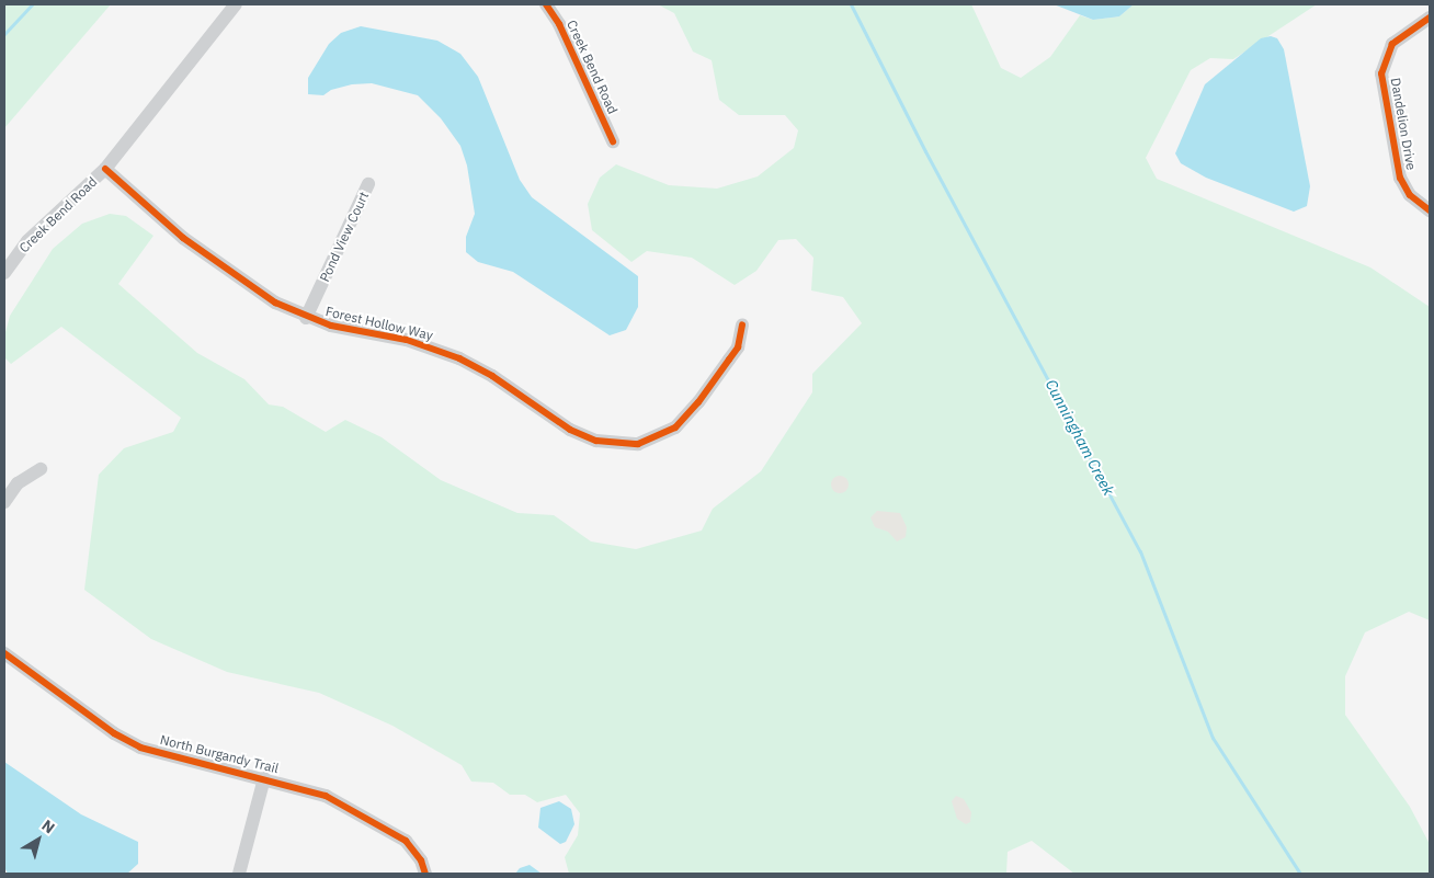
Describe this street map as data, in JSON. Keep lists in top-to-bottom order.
{
  "streets": {
    "street": [
      "Creek Bend Road",
      "Dandelion Drive",
      "Pond View Court",
      "Forest Hollow Way",
      "North Burgandy Trail"
    ]
  },
  "crossings": [
    ["Creek Bend Road", "Forest Hollow Way"],
    ["Pond View Court", "Forest Hollow Way"]
  ],
  "water": ["Cunningham Creek"],
  "north": "top right"
}
